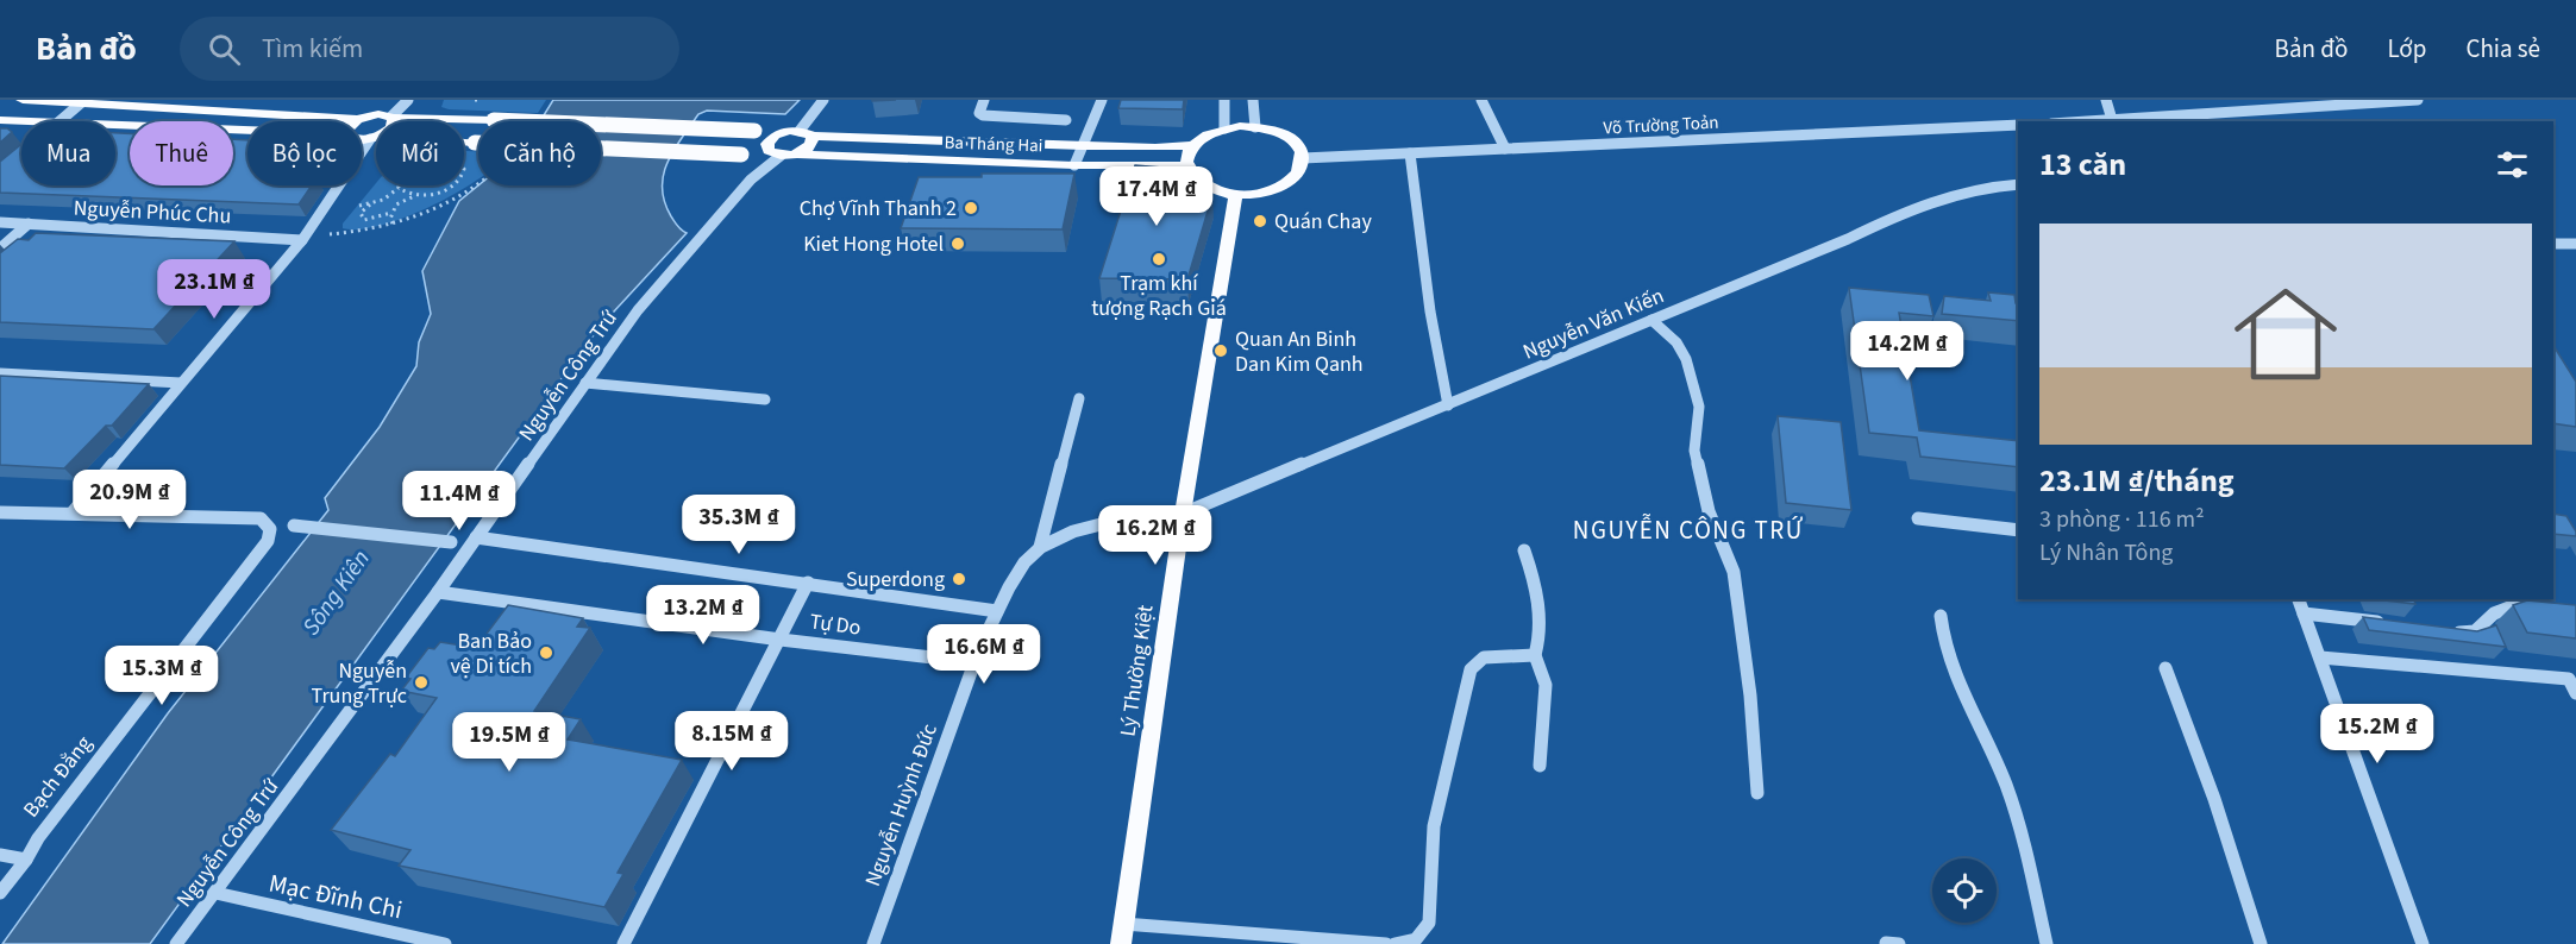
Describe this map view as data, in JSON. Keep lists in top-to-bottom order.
{
  "streets": {
    "main road": ["Ba Tháng Hai", "Lý Thường Kiệt"],
    "street": [
      "Võ Trường Toản",
      "Nguyễn Phúc Chu",
      "Nguyễn Văn Kiến",
      "Nguyễn Công Trứ",
      "Tự Do",
      "Bạch Đằng",
      "Nguyễn Huỳnh Đức",
      "Mạc Đĩnh Chi"
    ]
  },
  "crossings": [
    ["Võ Trường Toản", "Ba Tháng Hai"],
    ["Võ Trường Toản", "Lý Thường Kiệt"],
    ["Ba Tháng Hai", "Nguyễn Công Trứ"],
    ["Ba Tháng Hai", "Lý Thường Kiệt"],
    ["Nguyễn Văn Kiến", "Lý Thường Kiệt"],
    ["Nguyễn Văn Kiến", "Nguyễn Huỳnh Đức"],
    ["Nguyễn Công Trứ", "Tự Do"],
    ["Nguyễn Công Trứ", "Mạc Đĩnh Chi"],
    ["Tự Do", "Nguyễn Huỳnh Đức"],
    ["Lý Thường Kiệt", "Nguyễn Huỳnh Đức"]
  ],
  "districts": ["NGUYỄN CÔNG TRỨ"],
  "water": ["Sông Kiên"],
  "places": [
    "Chợ Vĩnh Thanh 2",
    "Quán Chay",
    "Kiet Hong Hotel",
    "Trạm khí tượng Rạch Giá",
    "Quan An Binh Dan Kim Qanh",
    "Superdong",
    "Ban Bảo vệ Di tích",
    "Nguyễn Trung Trực"
  ],
  "page": {
    "header": "Bản đồ",
    "search": "Tìm kiếm",
    "nav": ["Bản đồ", "Lớp", "Chia sẻ"],
    "chip": [
      "Mua",
      "Thuê",
      "Bộ lọc",
      "Mới",
      "Căn hộ"
    ],
    "heading": "13 căn",
    "price": [
      "17.4M ₫",
      "23.1M ₫",
      "14.2M ₫",
      "20.9M ₫",
      "11.4M ₫",
      "35.3M ₫",
      "16.2M ₫",
      "13.2M ₫",
      "16.6M ₫",
      "15.3M ₫",
      "15.2M ₫",
      "8.15M ₫",
      "19.5M ₫"
    ],
    "list": [
      {
        "name": "23.1M ₫/tháng",
        "note": "3 phòng · 116 m² · Lý Nhân Tông"
      }
    ]
  }
}
